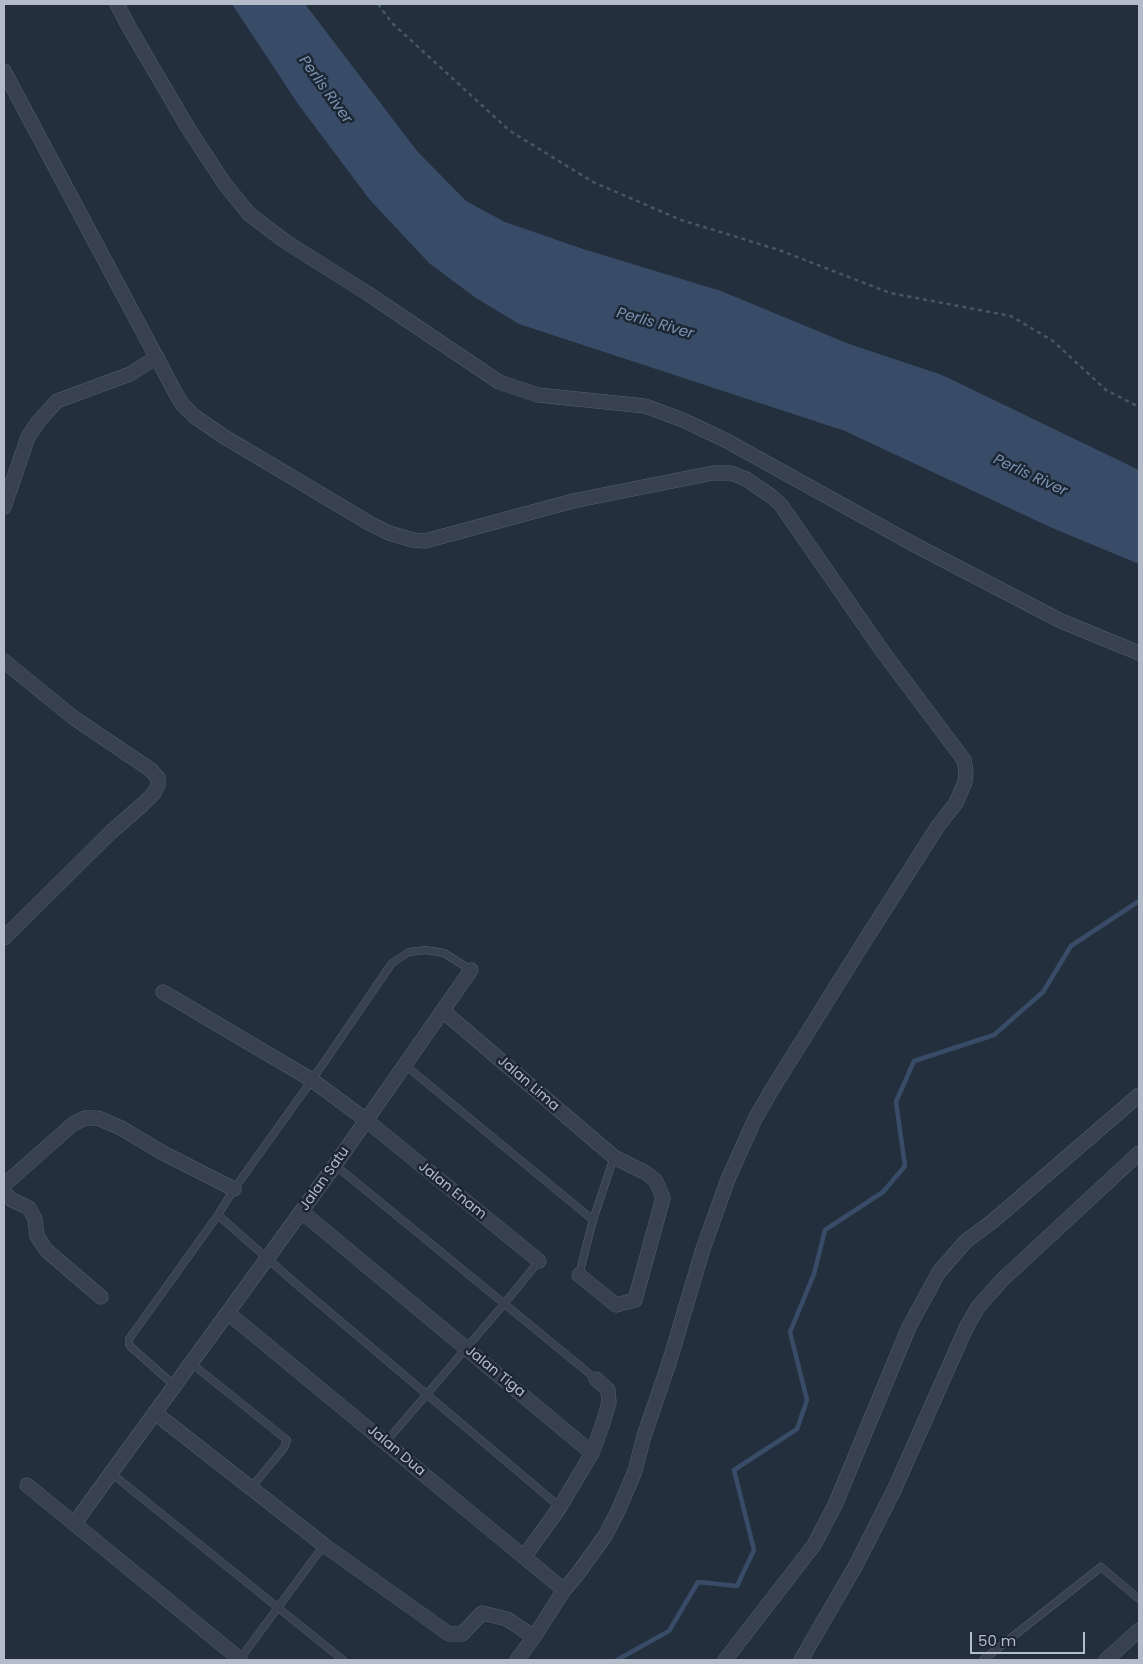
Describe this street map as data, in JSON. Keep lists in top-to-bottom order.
{
  "streets": {
    "street": [
      "Jalan Lima",
      "Jalan Satu",
      "Jalan Enam",
      "Jalan Tiga",
      "Jalan Dua"
    ]
  },
  "crossings": [
    ["Jalan Lima", "Jalan Satu"],
    ["Jalan Satu", "Jalan Enam"],
    ["Jalan Satu", "Jalan Tiga"],
    ["Jalan Satu", "Jalan Dua"]
  ],
  "water": ["Perlis River"],
  "scale_bar": "50 m"
}
